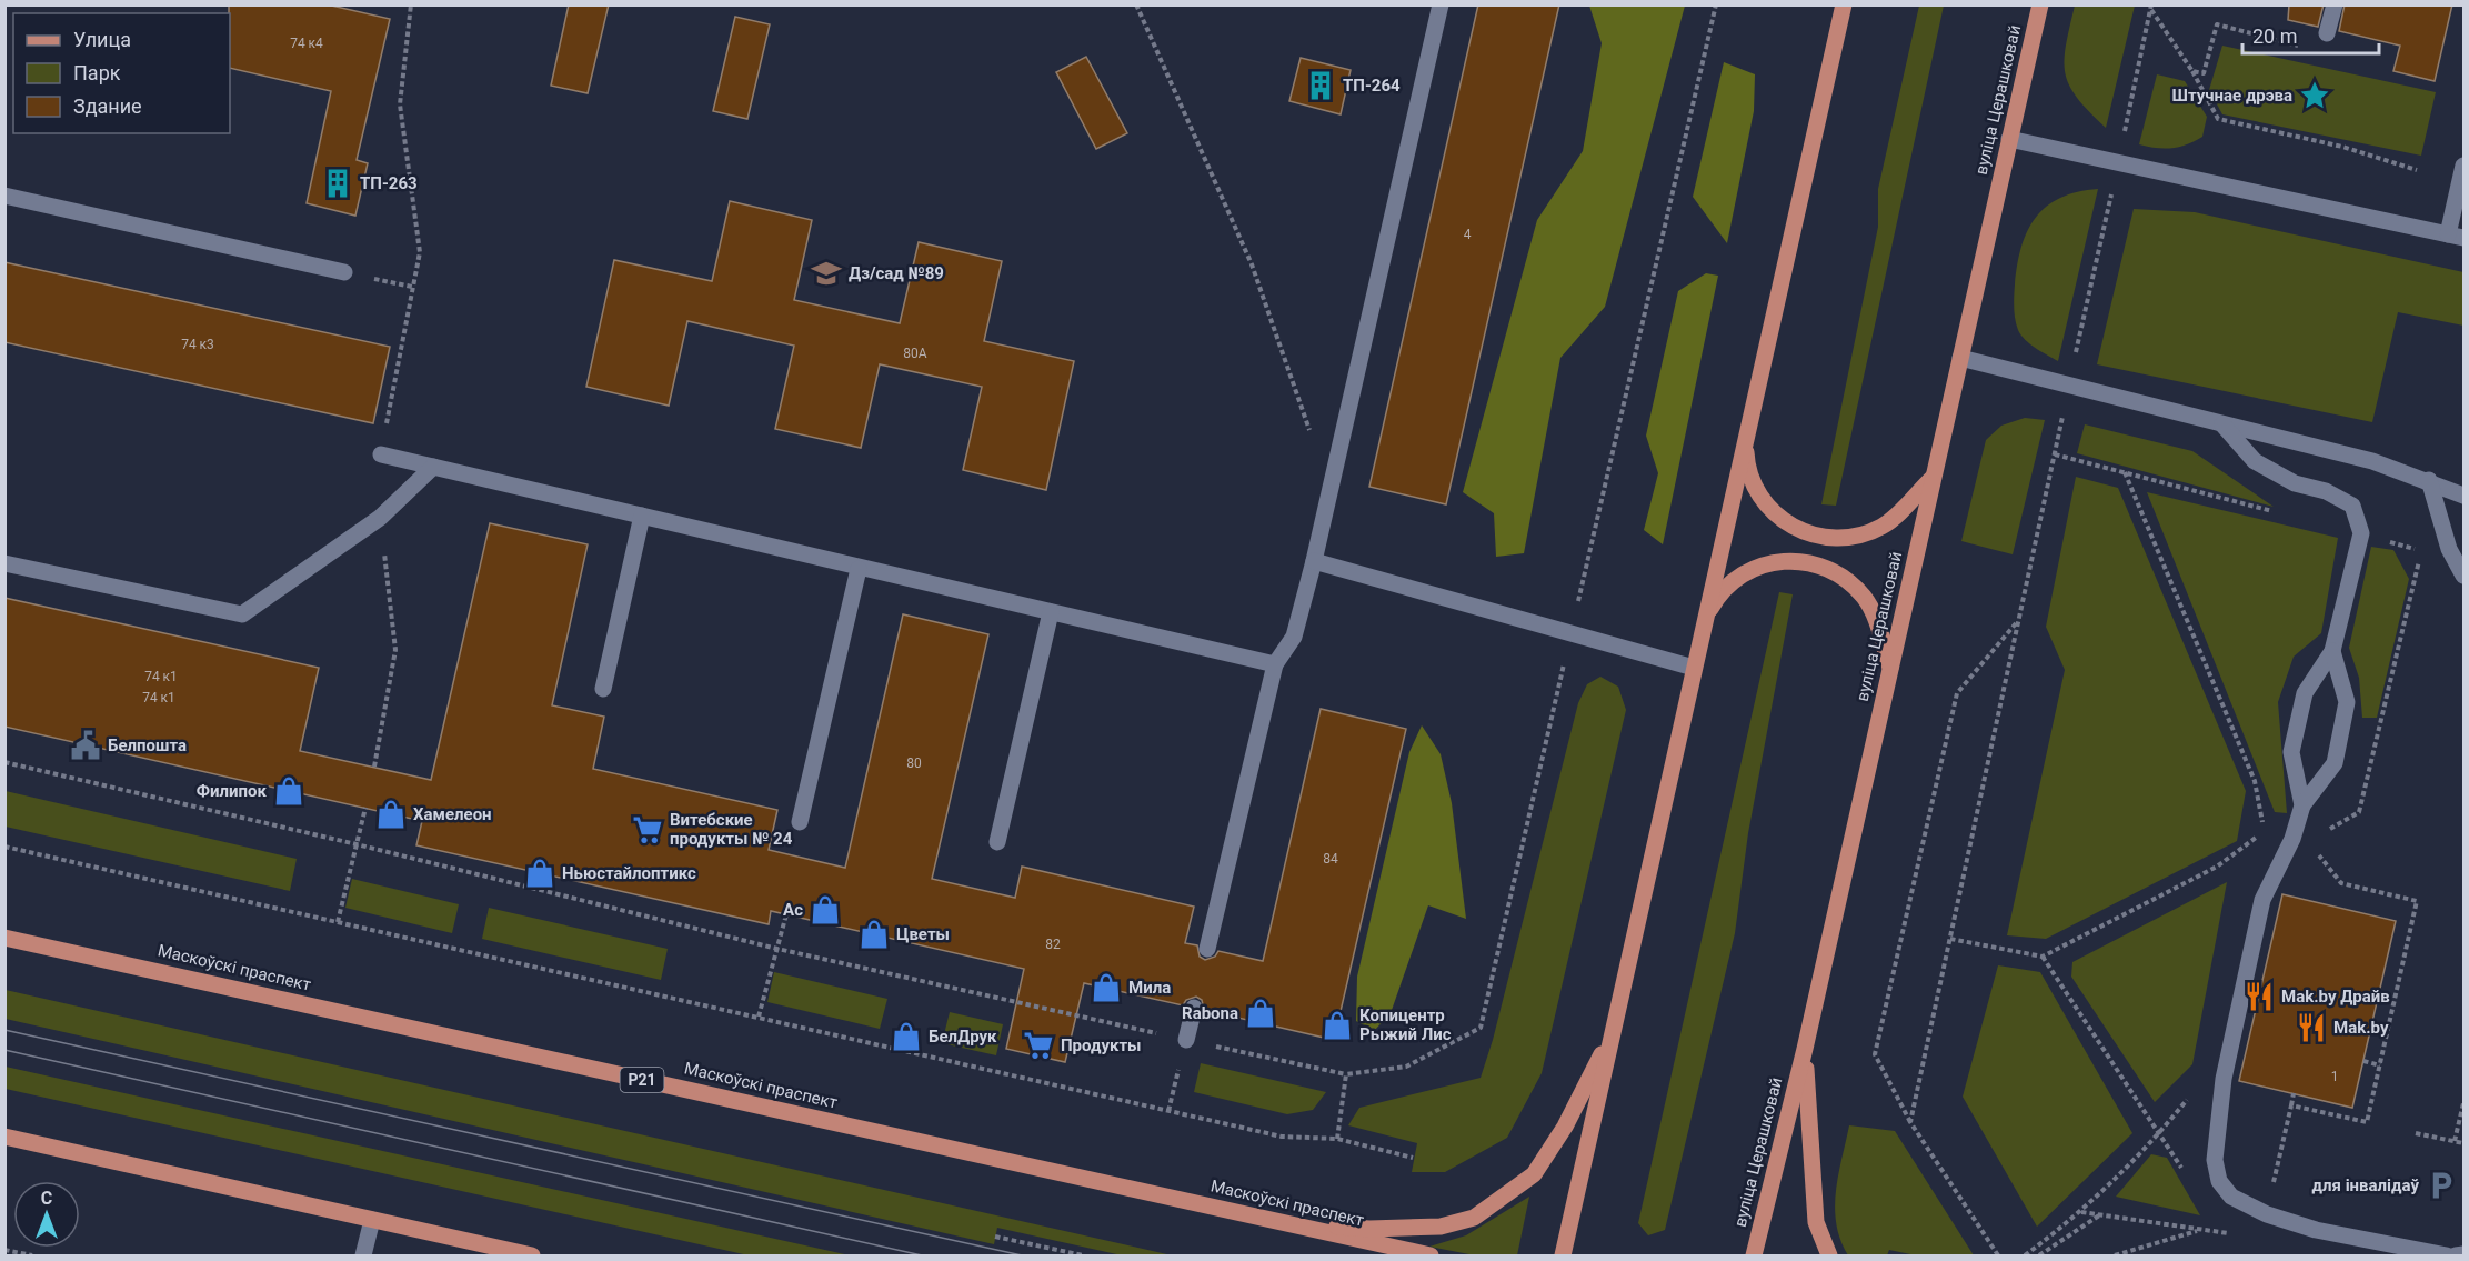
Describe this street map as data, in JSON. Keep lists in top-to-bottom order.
{
  "streets": {
    "main road": ["вуліца Церашковай", "Маскоўскі праспект", "Р21"]
  },
  "places": {
    "building": ["ТП-264", "ТП-263"],
    "place": ["Штучнае дрэва"],
    "school or university": ["Дз/сад №89"],
    "public building": ["Белпошта"],
    "shop": [
      "Филипок",
      "Хамелеон",
      "Ньюстайлоптикс",
      "Ас",
      "Цветы",
      "Мила",
      "Rabona",
      "Копицентр Рыжий Лис",
      "БелДрук"
    ],
    "supermarket": ["Витебские продукты № 24", "Продукты"],
    "restaurant": ["Маk.by Драйв", "Mak.by"],
    "parking": ["для інвалідаў"]
  },
  "house_numbers": [
    "74 к4",
    "4",
    "74 к3",
    "80А",
    "74 к1",
    "74 к1",
    "80",
    "84",
    "82",
    "1"
  ],
  "legend": ["Улица", "Парк", "Здание"],
  "scale_bar": "20 m",
  "north": "top"
}
